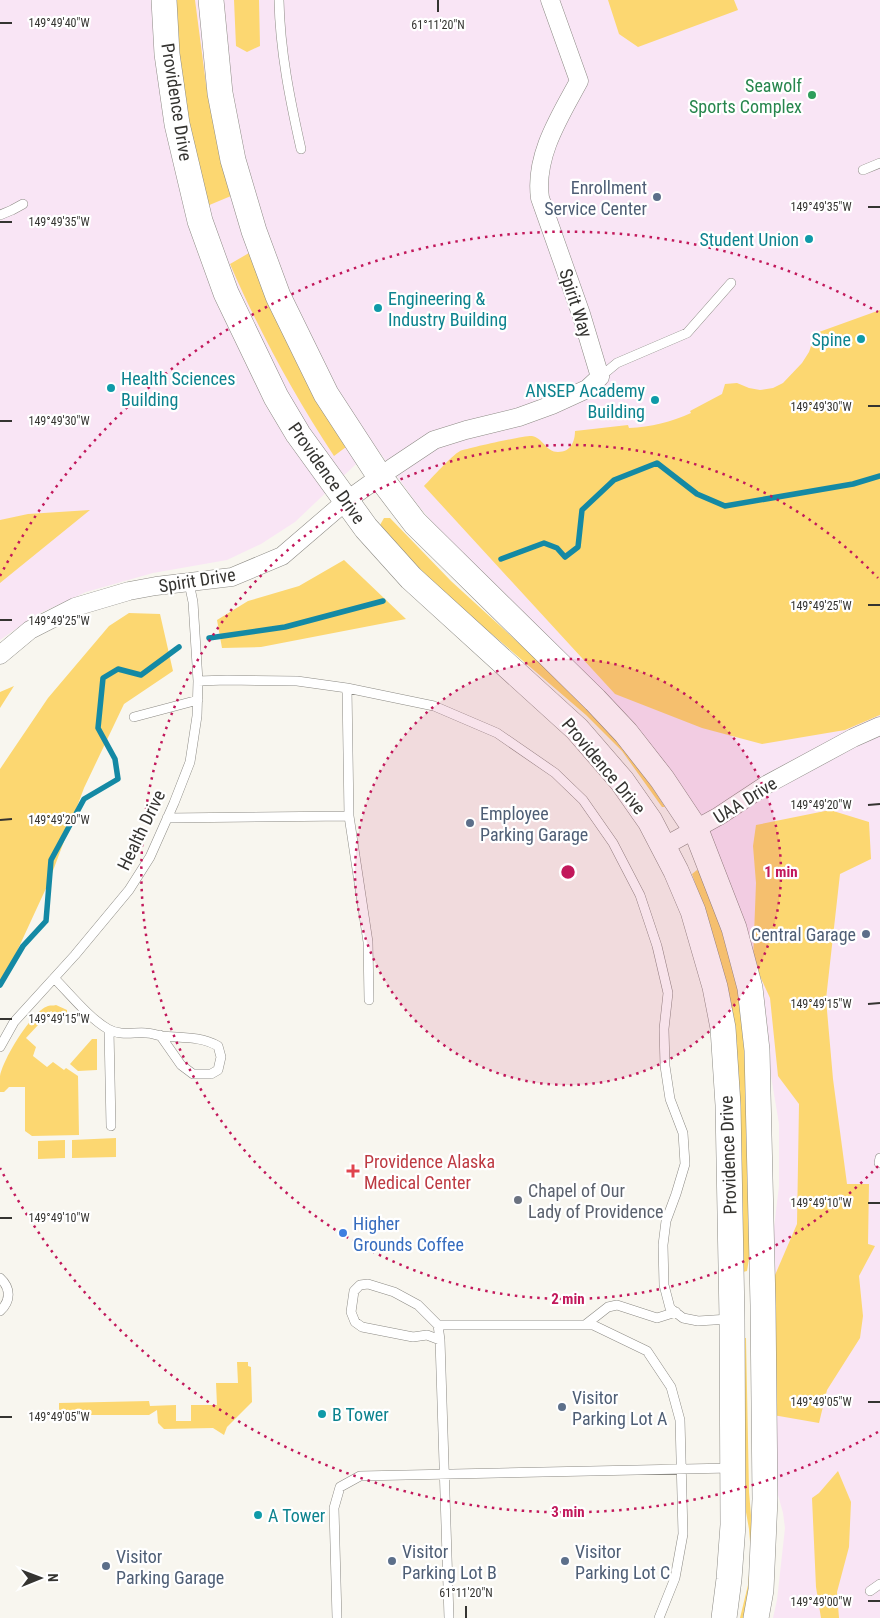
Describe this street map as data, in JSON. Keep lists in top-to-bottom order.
{
  "streets": {
    "main road": ["Providence Drive"],
    "street": ["Spirit Way", "Spirit Drive", "UAA Drive"],
    "lane": ["Health Drive"]
  },
  "crossings": [
    ["Providence Drive", "Spirit Drive"],
    ["Providence Drive", "UAA Drive"],
    ["Spirit Drive", "Health Drive"]
  ],
  "places": {
    "other": [
      "Seawolf Sports Complex",
      "Enrollment Service Center",
      "Student Union",
      "Engineering & Industry Building",
      "Spine",
      "Health Sciences Building",
      "ANSEP Academy Building",
      "Employee Parking Garage",
      "Central Garage",
      "Chapel of Our Lady of Providence",
      "Higher Grounds Coffee",
      "Visitor Parking Lot A",
      "B Tower",
      "A Tower",
      "Visitor Parking Lot B",
      "Visitor Parking Lot C",
      "Visitor Parking Garage"
    ],
    "health": ["Providence Alaska Medical Center"]
  },
  "north": "right",
  "coordinates": [
    "149°49'40\"W",
    "61°11'20\"N",
    "149°49'35\"W",
    "149°49'30\"W",
    "149°49'25\"W",
    "149°49'20\"W",
    "149°49'15\"W",
    "149°49'10\"W",
    "149°49'05\"W",
    "149°49'00\"W"
  ],
  "rings": ["1 min", "2 min", "3 min"]
}
